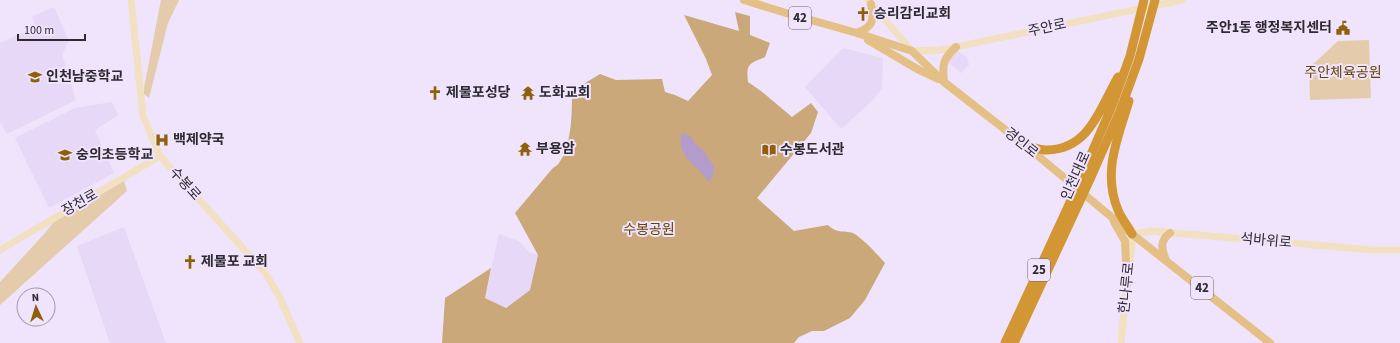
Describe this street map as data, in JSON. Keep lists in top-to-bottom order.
{
  "streets": {
    "highway": ["인천대로", "25"],
    "main road": ["42", "경인로"],
    "street": [
      "주안로",
      "수봉로",
      "장천로",
      "석바위로",
      "한나루로"
    ]
  },
  "crossings": [
    ["주안로", "경인로"],
    ["경인로", "석바위로"],
    ["경인로", "한나루로"],
    ["수봉로", "장천로"],
    ["석바위로", "한나루로"]
  ],
  "parks": ["주안체육공원", "수봉공원"],
  "places": {
    "church": ["승리감리교회", "제물포성당", "제물포 교회"],
    "public building": ["주안1동 행정복지센터"],
    "school or university": ["인천남중학교", "숭의초등학교"],
    "temple": ["도화교회", "부용암"],
    "hospital": ["백제약국"],
    "library": ["수봉도서관"]
  },
  "scale_bar": "100 m",
  "north": "top"
}
